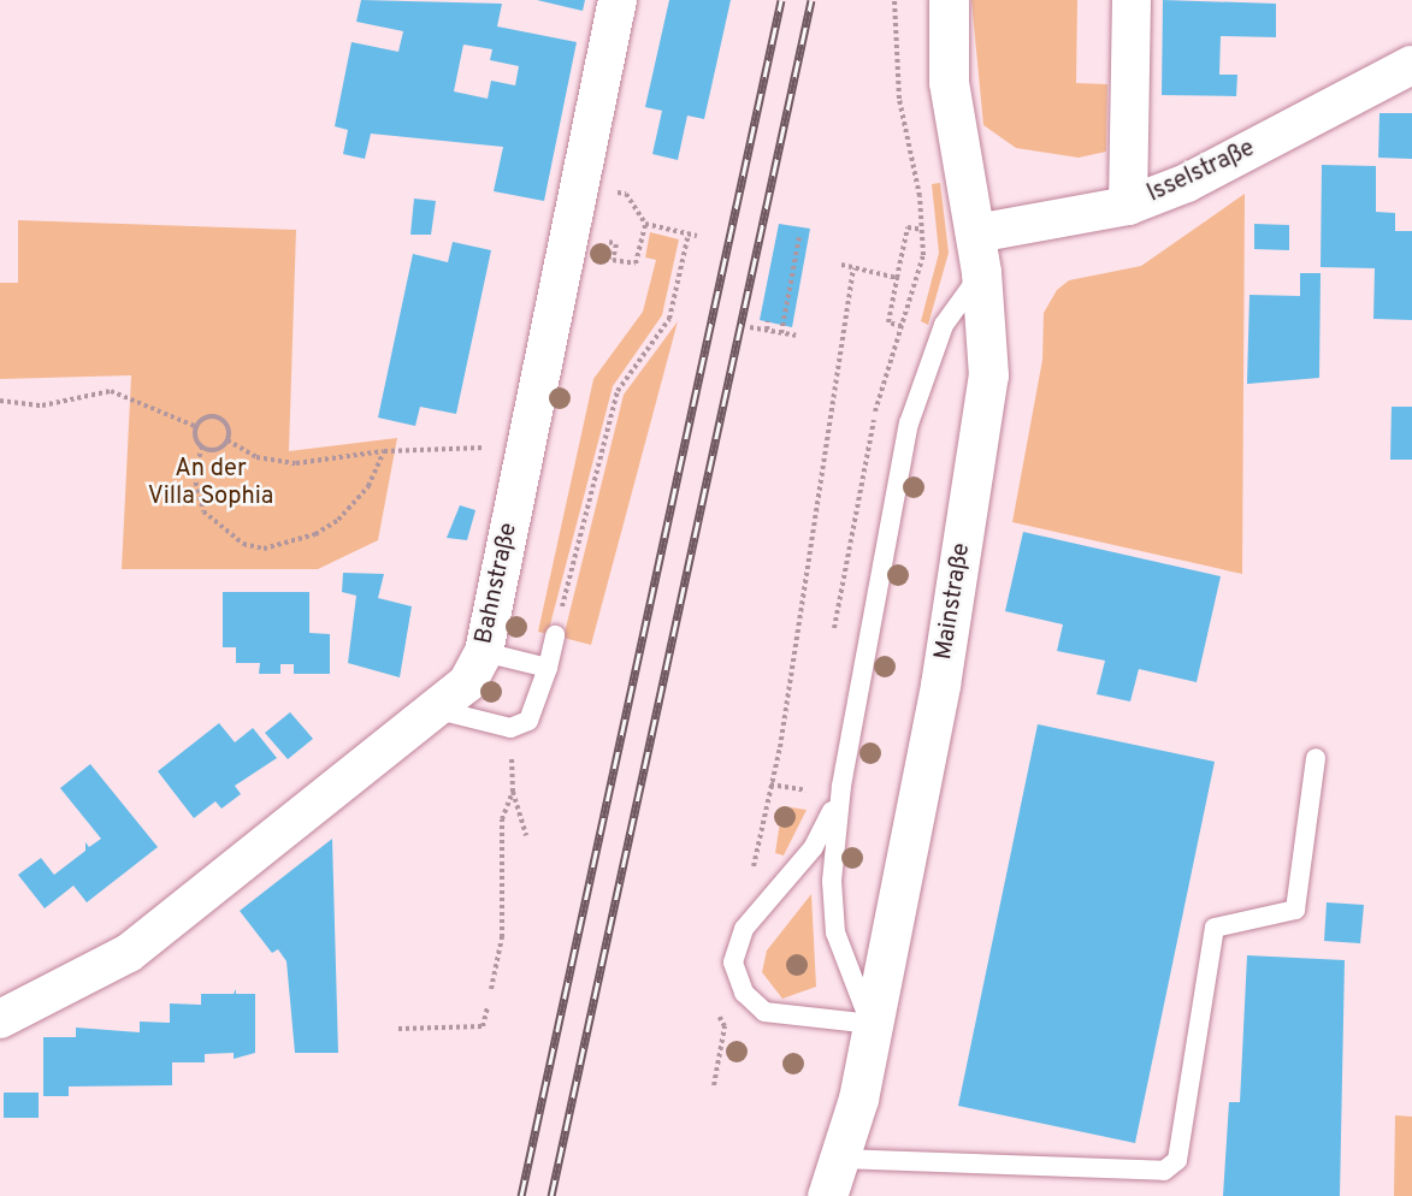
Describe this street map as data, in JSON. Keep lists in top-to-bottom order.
{
  "streets": {
    "street": ["Isselstraße", "Bahnstraße", "Mainstraße"]
  },
  "crossings": [
    ["Isselstraße", "Mainstraße"]
  ],
  "parks": ["An der Villa Sophia"]
}
